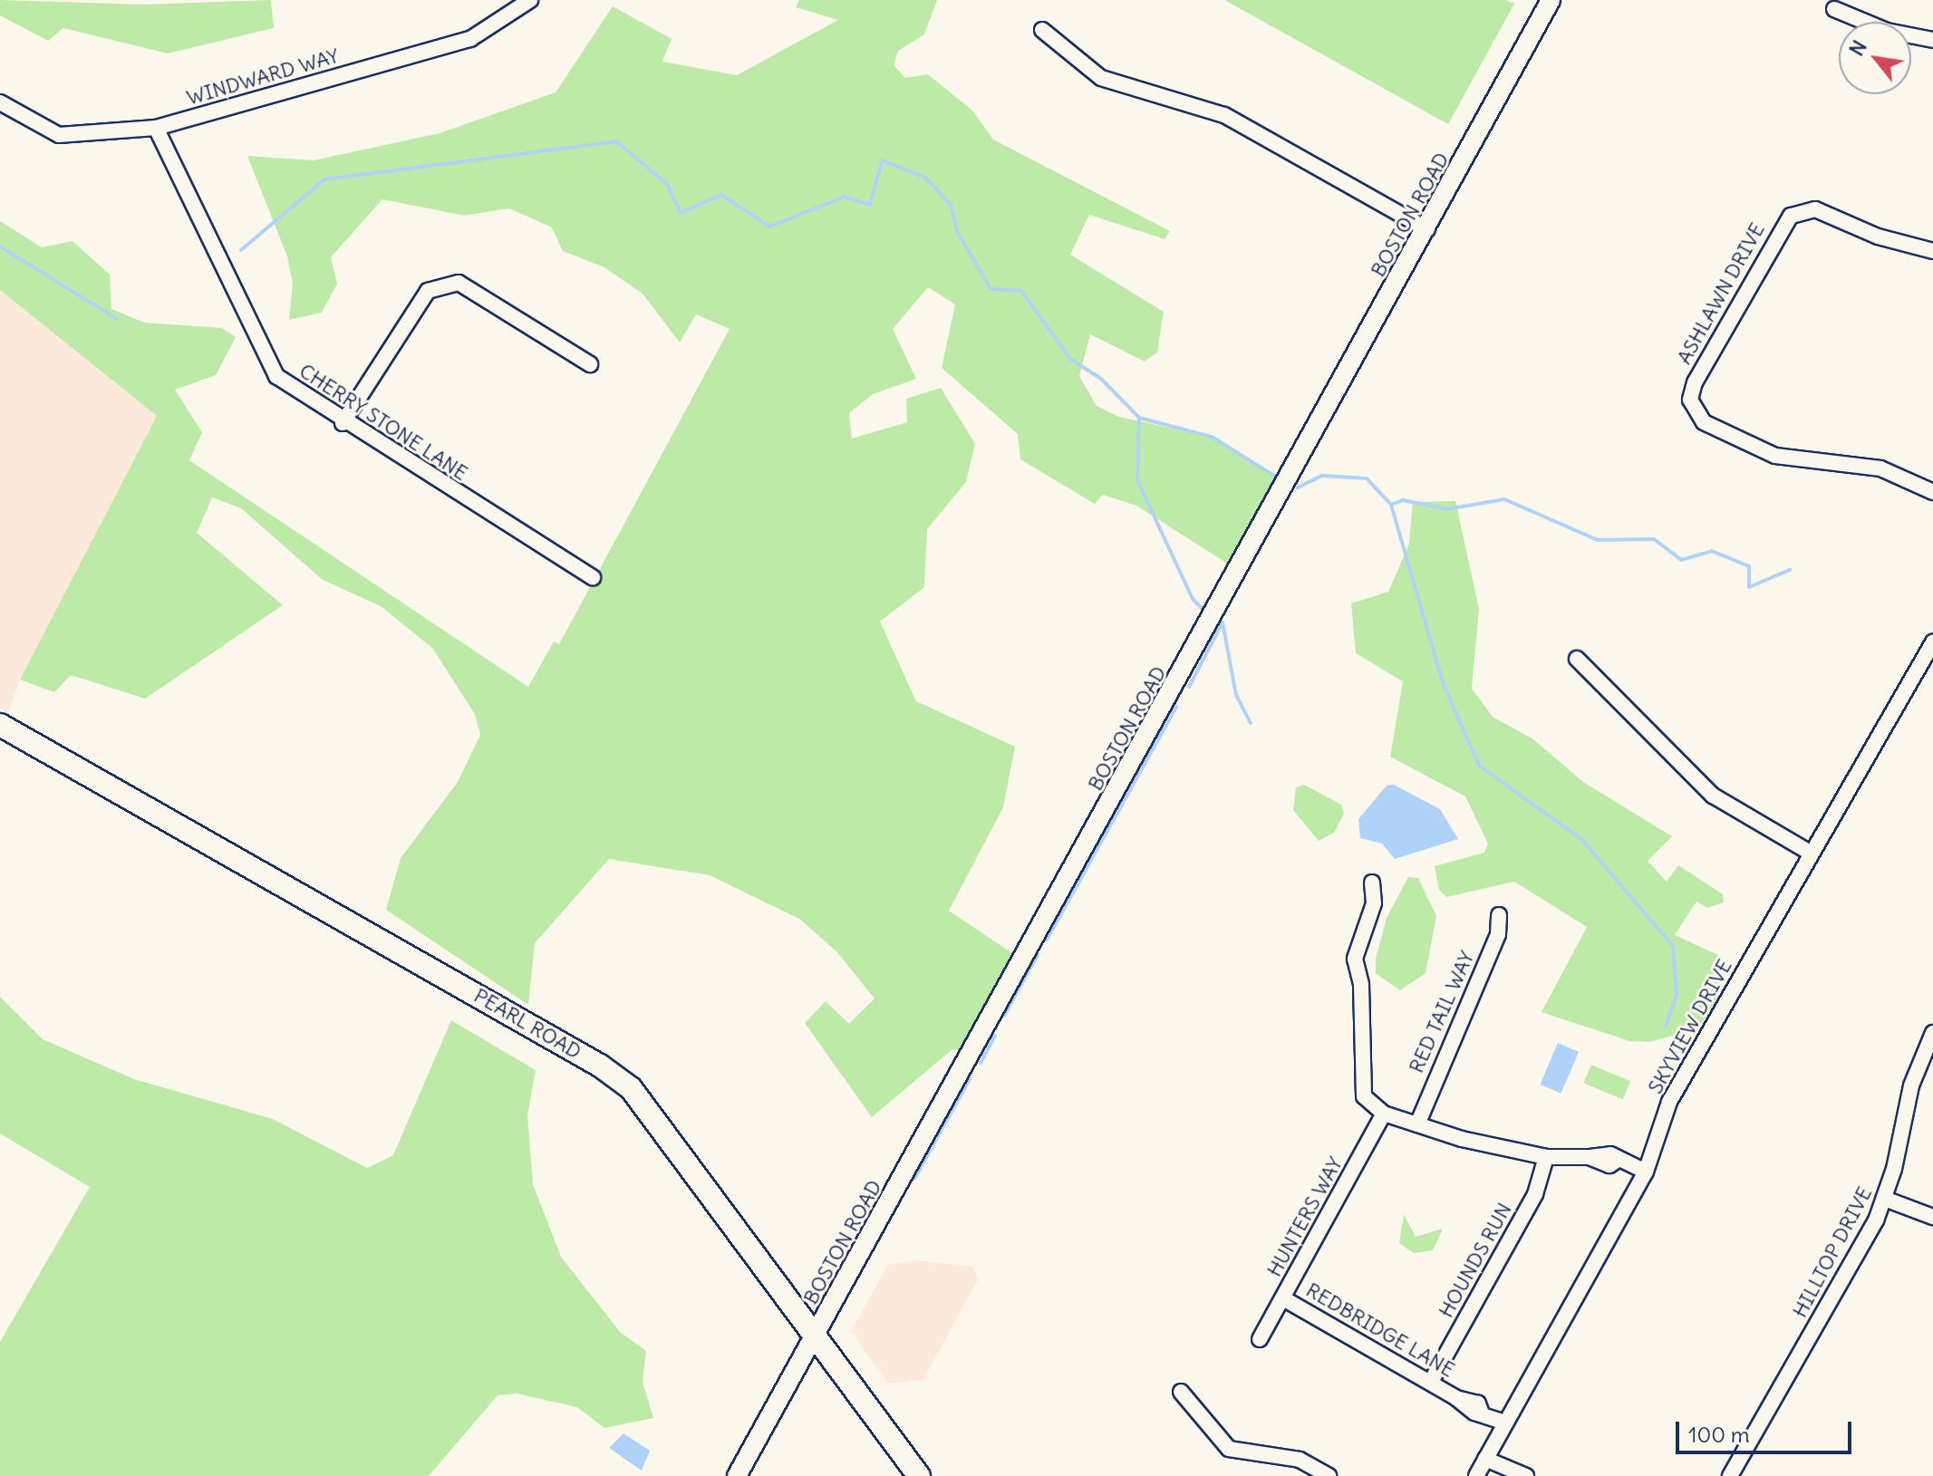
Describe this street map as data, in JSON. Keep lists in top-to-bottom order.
{
  "streets": {
    "main road": ["PEARL ROAD"],
    "street": [
      "WINDWARD WAY",
      "BOSTON ROAD",
      "ASHLAWN DRIVE",
      "CHERRY STONE LANE",
      "RED TAIL WAY",
      "SKYVIEW DRIVE",
      "HUNTERS WAY",
      "HILLTOP DRIVE",
      "HOUNDS RUN",
      "REDBRIDGE LANE"
    ]
  },
  "crossings": [
    ["WINDWARD WAY", "CHERRY STONE LANE"],
    ["BOSTON ROAD", "PEARL ROAD"],
    ["SKYVIEW DRIVE", "REDBRIDGE LANE"],
    ["HUNTERS WAY", "REDBRIDGE LANE"],
    ["HOUNDS RUN", "REDBRIDGE LANE"]
  ],
  "scale_bar": "100 m",
  "north": "top left"
}
